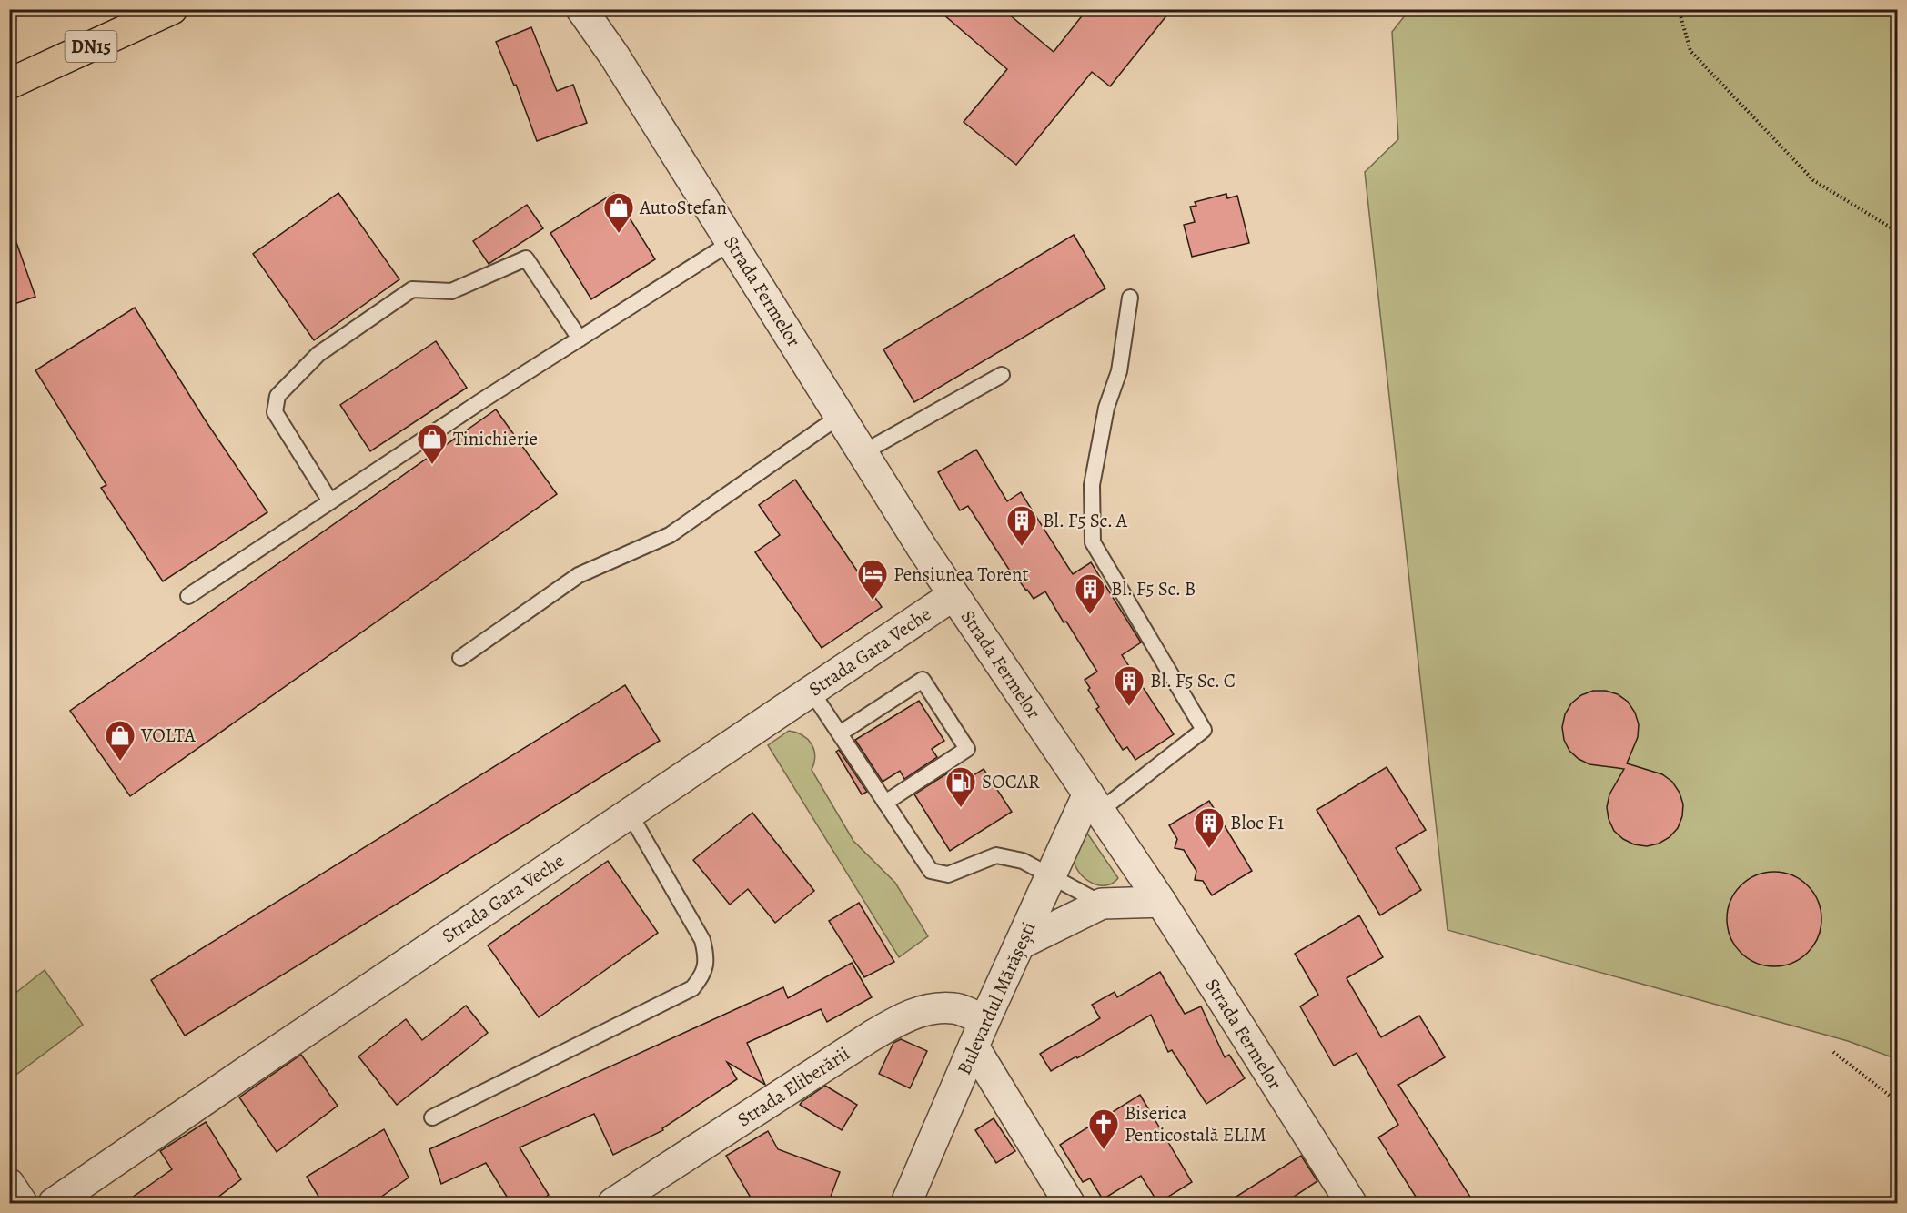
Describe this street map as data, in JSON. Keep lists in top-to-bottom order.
{
  "streets": {
    "main road": ["DN15"],
    "street": [
      "Strada Fermelor",
      "Strada Gara Veche",
      "Bulevardul Mărășești",
      "Strada Eliberării"
    ]
  },
  "crossings": [
    ["Strada Fermelor", "Strada Gara Veche"],
    ["Strada Fermelor", "Bulevardul Mărășești"],
    ["Bulevardul Mărășești", "Strada Eliberării"]
  ],
  "places": {
    "shop": ["AutoStefan", "Tinichierie", "VOLTA"],
    "building": [
      "Bl. F5 Sc. A",
      "Bl. F5 Sc. B",
      "Bl. F5 Sc. C",
      "Bloc F1"
    ],
    "hotel": ["Pensiunea Torent"],
    "fuel station": ["SOCAR"],
    "church": ["Biserica Penticostală ELIM"]
  }
}
